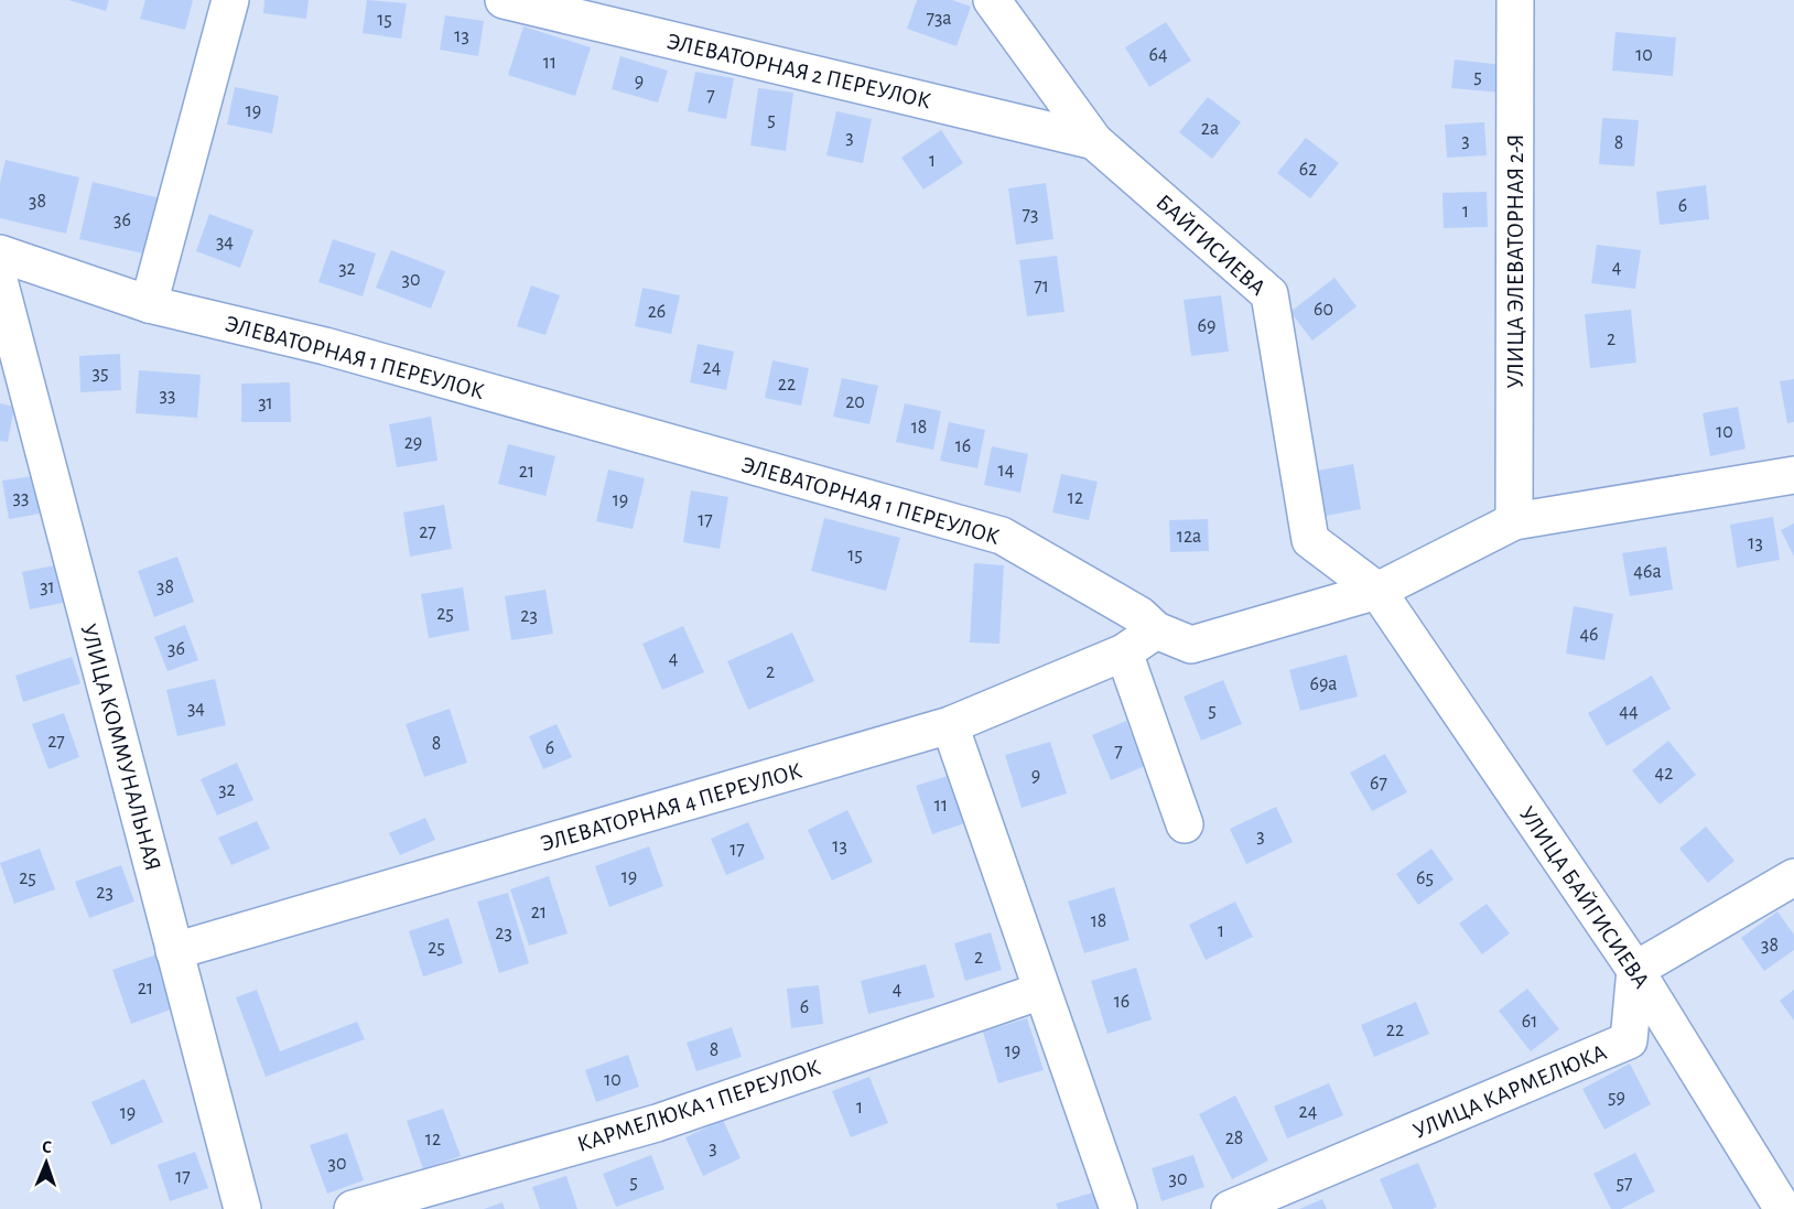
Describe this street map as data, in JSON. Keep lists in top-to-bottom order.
{
  "streets": {
    "street": [
      "ЭЛЕВАТОРНАЯ 2 ПЕРЕУЛОК",
      "БАЙГИСИЕВА",
      "УЛИЦА ЭЛЕВАТОРНАЯ 2-Я",
      "ЭЛЕВАТОРНАЯ 1 ПЕРЕУЛОК",
      "УЛИЦА КОММУНАЛЬНАЯ",
      "ЭЛЕВАТОРНАЯ 4 ПЕРЕУЛОК",
      "УЛИЦА БАЙГИСИЕВА",
      "УЛИЦА КАРМЕЛЮКА",
      "КАРМЕЛЮКА 1 ПЕРЕУЛОК"
    ]
  },
  "crossings": [
    ["ЭЛЕВАТОРНАЯ 2 ПЕРЕУЛОК", "БАЙГИСИЕВА"],
    ["БАЙГИСИЕВА", "ЭЛЕВАТОРНАЯ 1 ПЕРЕУЛОК"],
    ["БАЙГИСИЕВА", "УЛИЦА БАЙГИСИЕВА"],
    ["УЛИЦА ЭЛЕВАТОРНАЯ 2-Я", "ЭЛЕВАТОРНАЯ 1 ПЕРЕУЛОК"],
    ["ЭЛЕВАТОРНАЯ 1 ПЕРЕУЛОК", "ЭЛЕВАТОРНАЯ 4 ПЕРЕУЛОК"],
    ["ЭЛЕВАТОРНАЯ 1 ПЕРЕУЛОК", "УЛИЦА БАЙГИСИЕВА"],
    ["УЛИЦА КОММУНАЛЬНАЯ", "ЭЛЕВАТОРНАЯ 4 ПЕРЕУЛОК"],
    ["УЛИЦА БАЙГИСИЕВА", "УЛИЦА КАРМЕЛЮКА"]
  ],
  "house_numbers": [
    "73а",
    "15",
    "13",
    "64",
    "10",
    "11",
    "5",
    "9",
    "7",
    "19",
    "5",
    "2а",
    "3",
    "3",
    "8",
    "1",
    "62",
    "38",
    "6",
    "1",
    "73",
    "36",
    "34",
    "4",
    "32",
    "30",
    "71",
    "60",
    "26",
    "69",
    "2",
    "24",
    "35",
    "22",
    "33",
    "20",
    "31",
    "18",
    "10",
    "29",
    "16",
    "14",
    "21",
    "33",
    "12",
    "19",
    "17",
    "27",
    "12а",
    "13",
    "15",
    "46а",
    "31",
    "38",
    "25",
    "23",
    "46",
    "36",
    "4",
    "2",
    "69а",
    "34",
    "5",
    "44",
    "27",
    "8",
    "6",
    "7",
    "42",
    "9",
    "67",
    "32",
    "11",
    "3",
    "13",
    "17",
    "19",
    "25",
    "65",
    "23",
    "21",
    "18",
    "1",
    "23",
    "38",
    "25",
    "2",
    "21",
    "4",
    "16",
    "6",
    "61",
    "22",
    "8",
    "19",
    "10",
    "59",
    "1",
    "24",
    "19",
    "28",
    "12",
    "3",
    "30",
    "17",
    "30",
    "5",
    "57"
  ],
  "north": "top"
}
